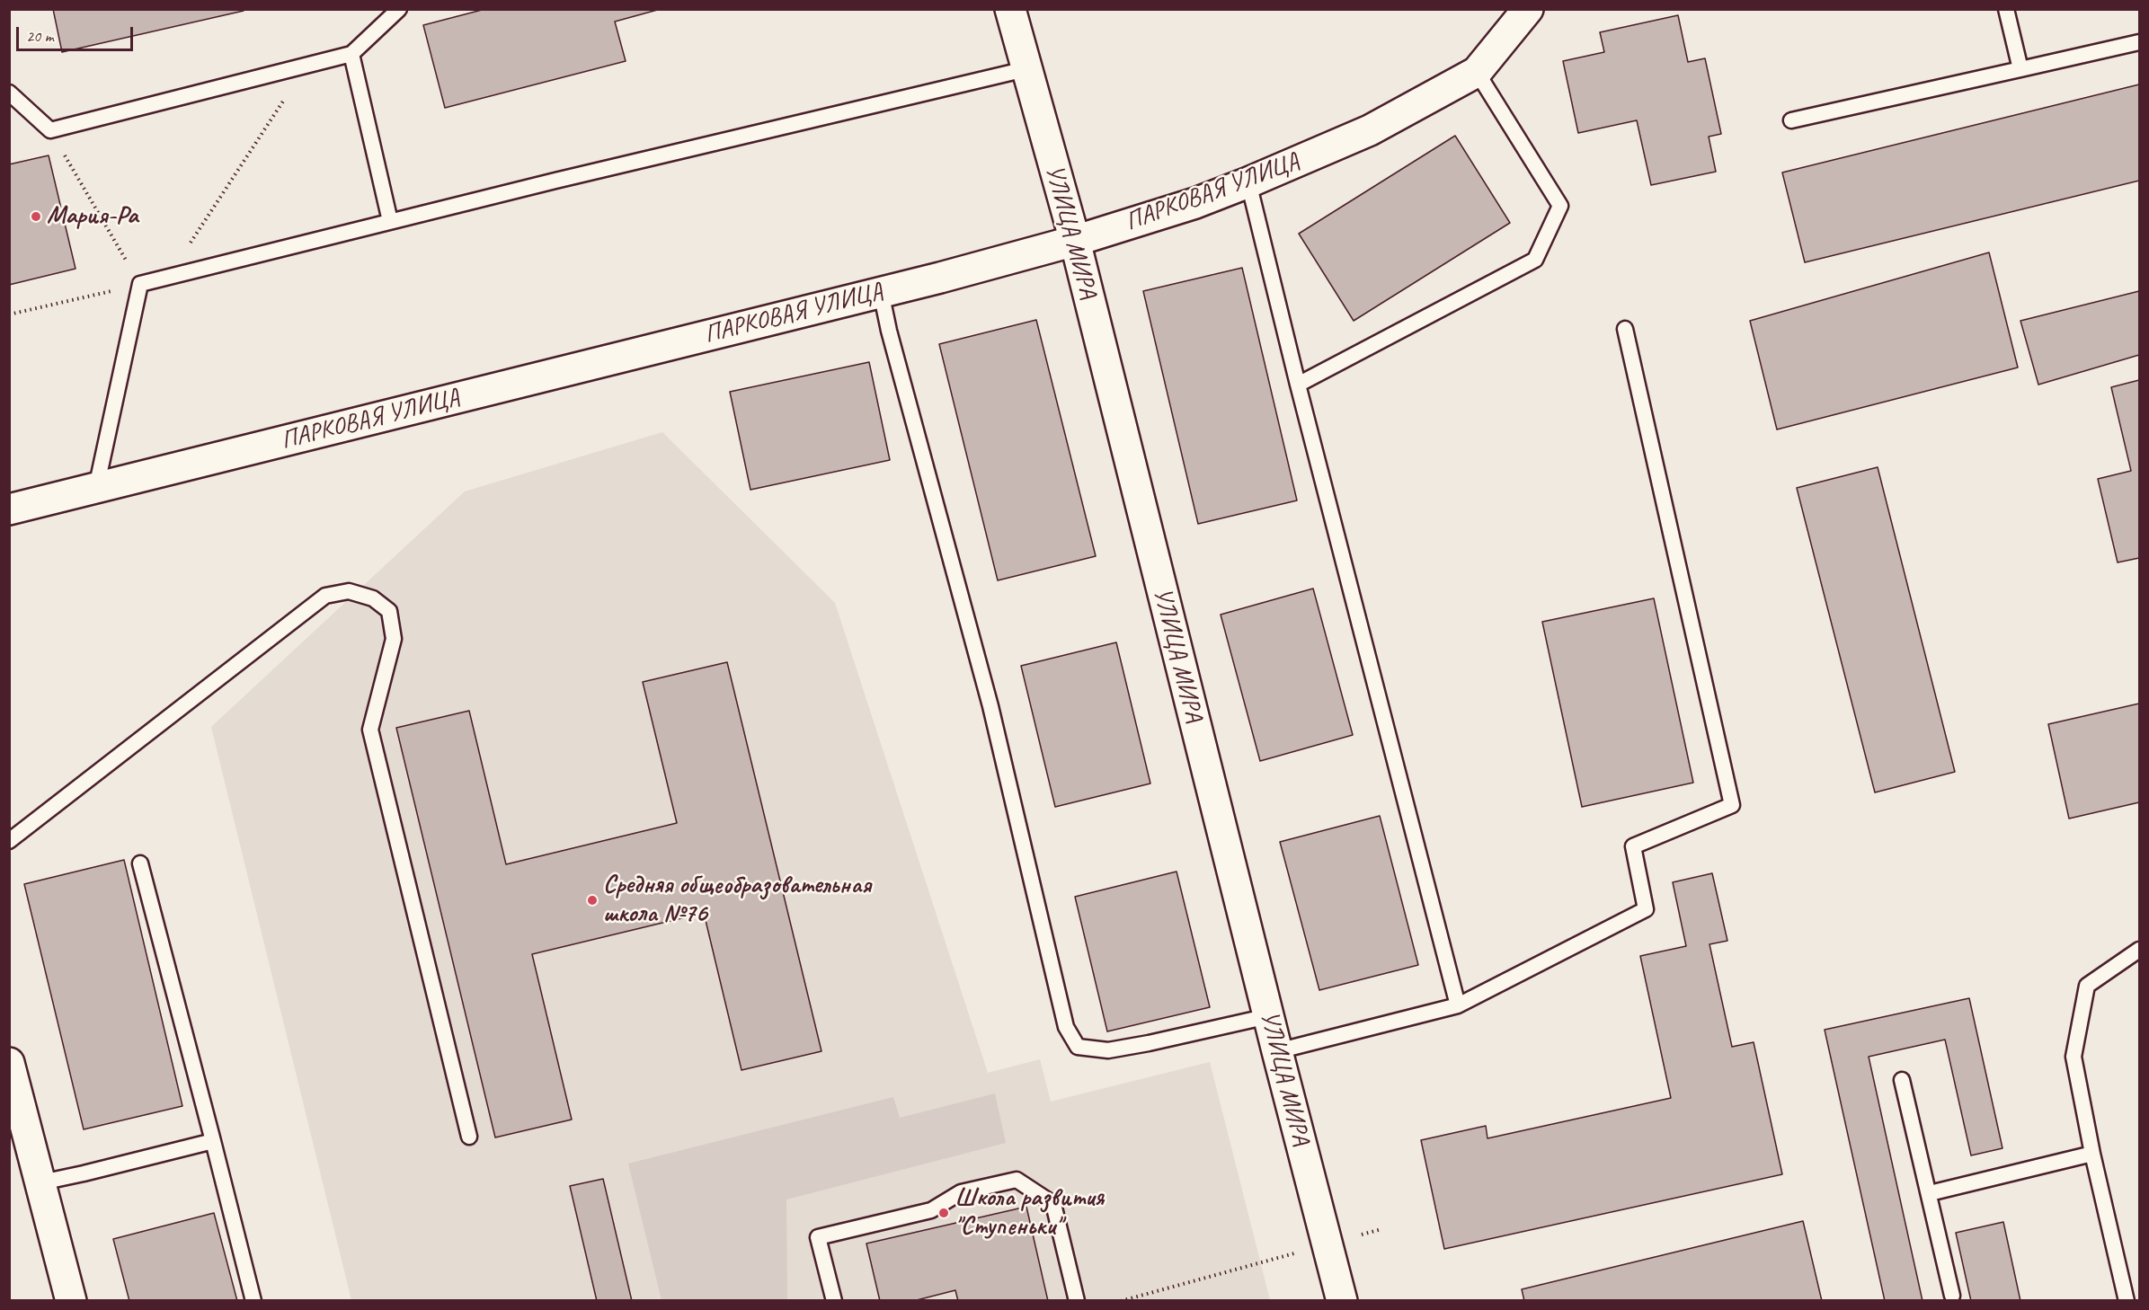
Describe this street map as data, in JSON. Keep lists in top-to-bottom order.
{
  "streets": {
    "street": ["ПАРКОВАЯ УЛИЦА", "УЛИЦА МИРА"]
  },
  "crossings": [
    ["ПАРКОВАЯ УЛИЦА", "УЛИЦА МИРА"]
  ],
  "places": ["Мария-Ра", "Средняя общеобразовательная школа №76", "Школа развития \"Ступеньки\""],
  "scale_bar": "20 m"
}
